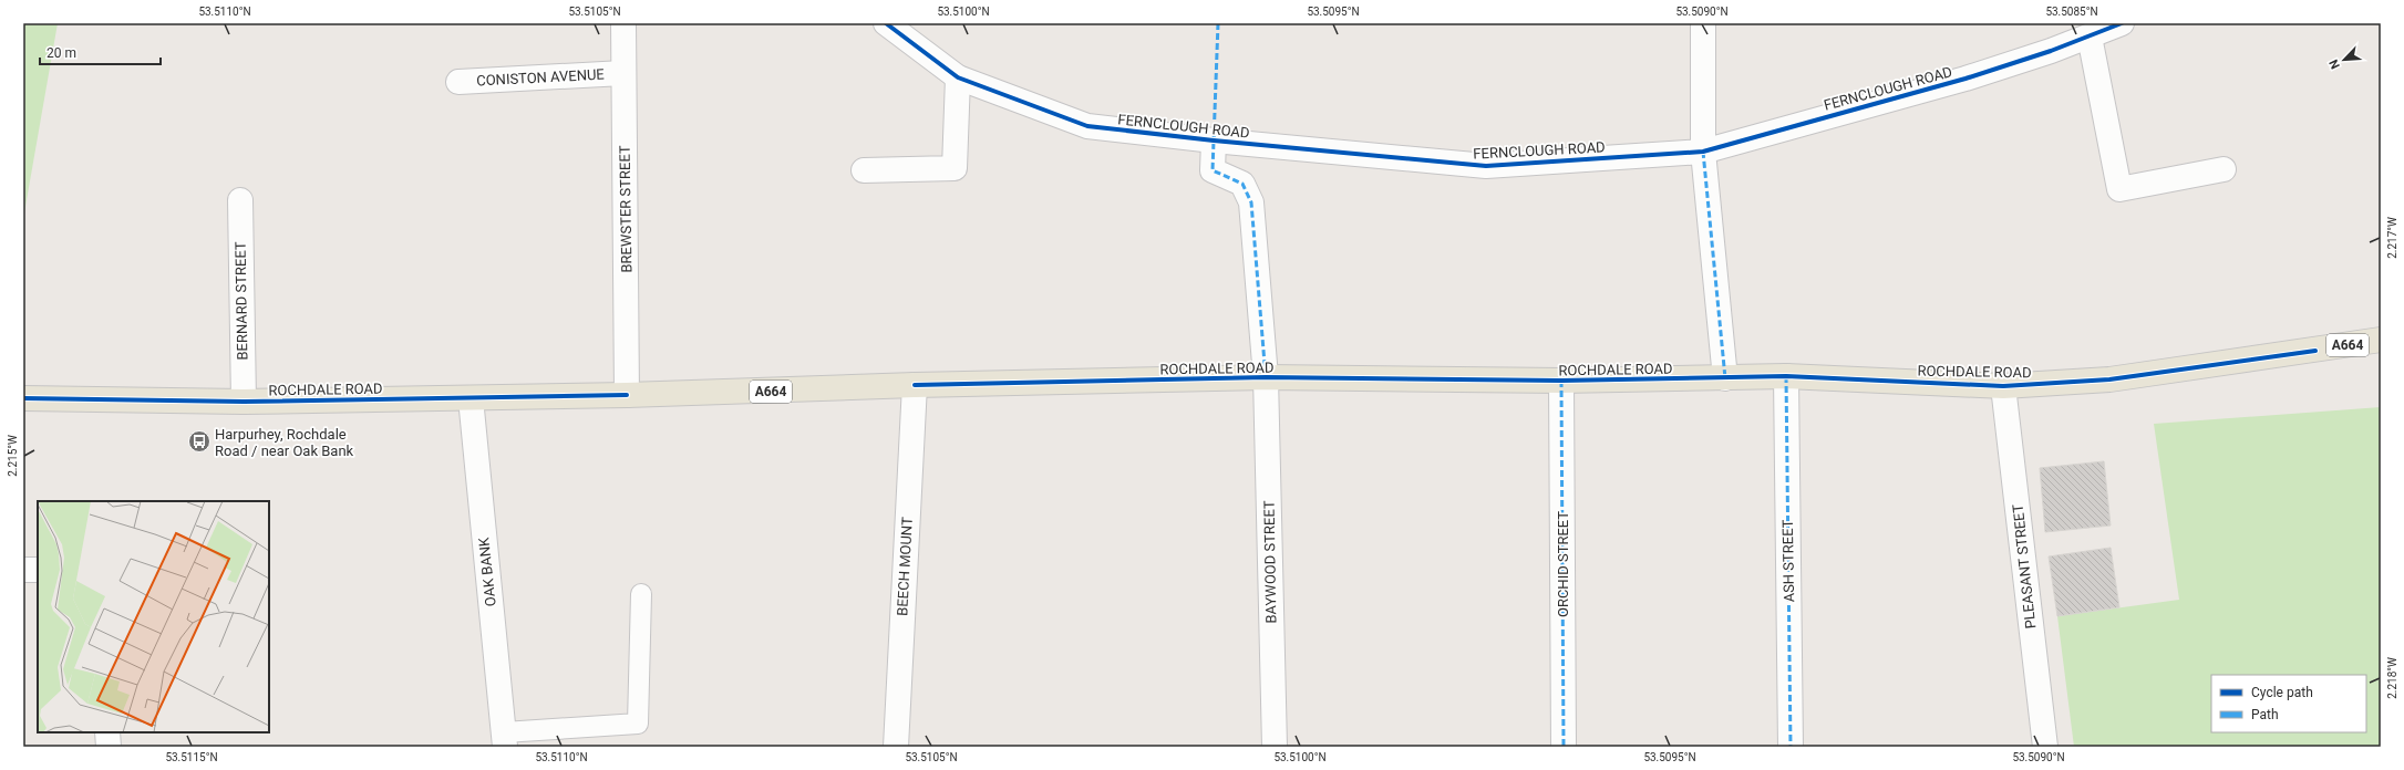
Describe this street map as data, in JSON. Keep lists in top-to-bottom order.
{
  "streets": {
    "main road": ["A664", "ROCHDALE ROAD"],
    "street": [
      "CONISTON AVENUE",
      "FERNCLOUGH ROAD",
      "BREWSTER STREET",
      "BERNARD STREET",
      "ASH STREET",
      "BAYWOOD STREET",
      "ORCHID STREET",
      "BEECH MOUNT",
      "PLEASANT STREET",
      "OAK BANK"
    ]
  },
  "crossings": [
    ["CONISTON AVENUE", "BREWSTER STREET"],
    ["FERNCLOUGH ROAD", "BAYWOOD STREET"],
    ["BREWSTER STREET", "ROCHDALE ROAD"],
    ["BERNARD STREET", "ROCHDALE ROAD"],
    ["ROCHDALE ROAD", "ASH STREET"],
    ["ROCHDALE ROAD", "BAYWOOD STREET"],
    ["ROCHDALE ROAD", "ORCHID STREET"],
    ["ROCHDALE ROAD", "BEECH MOUNT"],
    ["ROCHDALE ROAD", "PLEASANT STREET"],
    ["ROCHDALE ROAD", "OAK BANK"]
  ],
  "places": {
    "bus stop": ["Harpurhey, Rochdale Road / near Oak Bank"]
  },
  "legend": ["Cycle path", "Path"],
  "scale_bar": "20 m",
  "north": "bottom left",
  "coordinates": [
    "53.5110°N",
    "53.5105°N",
    "53.5100°N",
    "53.5095°N",
    "53.5090°N",
    "53.5085°N",
    "2.217°W",
    "2.215°W",
    "2.218°W",
    "53.5115°N"
  ]
}
